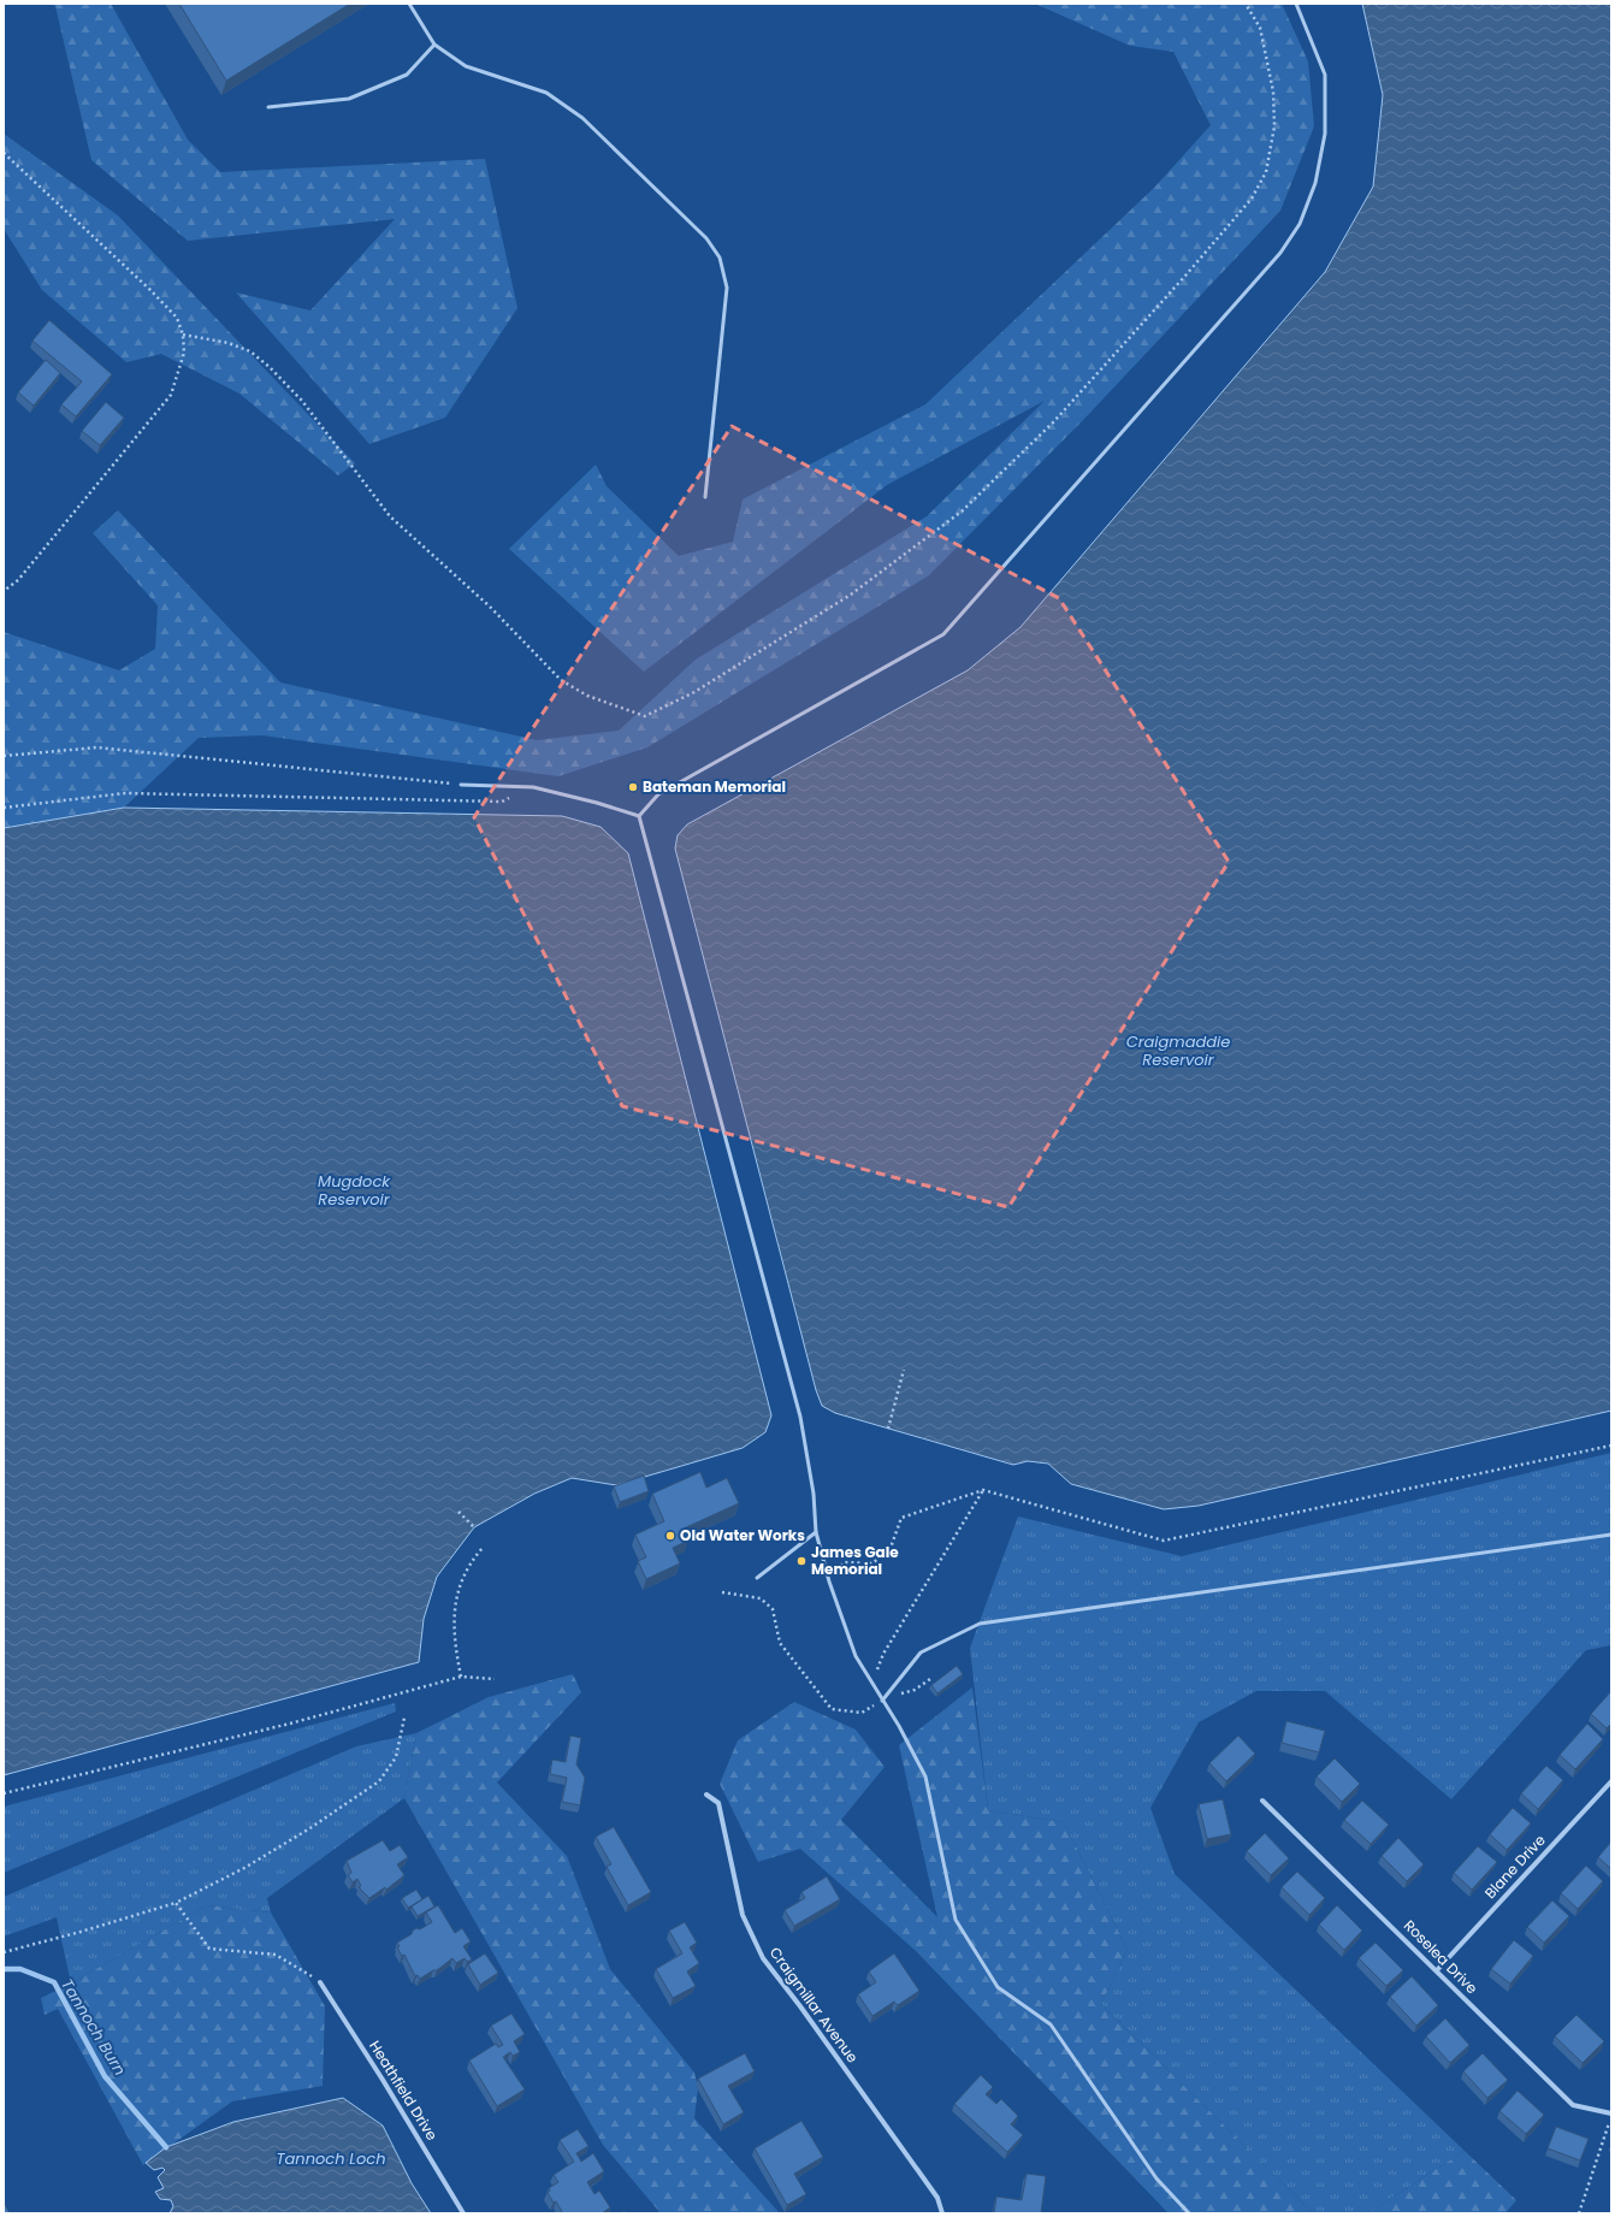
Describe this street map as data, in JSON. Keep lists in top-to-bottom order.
{
  "streets": {
    "street": [
      "Blane Drive",
      "Roselea Drive",
      "Craigmillar Avenue",
      "Heathfield Drive"
    ]
  },
  "crossings": [
    ["Blane Drive", "Roselea Drive"]
  ],
  "water": [
    "Craigmaddie Reservoir",
    "Mugdock Reservoir",
    "Tannoch Burn",
    "Tannoch Loch"
  ],
  "places": ["Bateman Memorial", "Old Water Works", "James Gale Memorial"]
}
